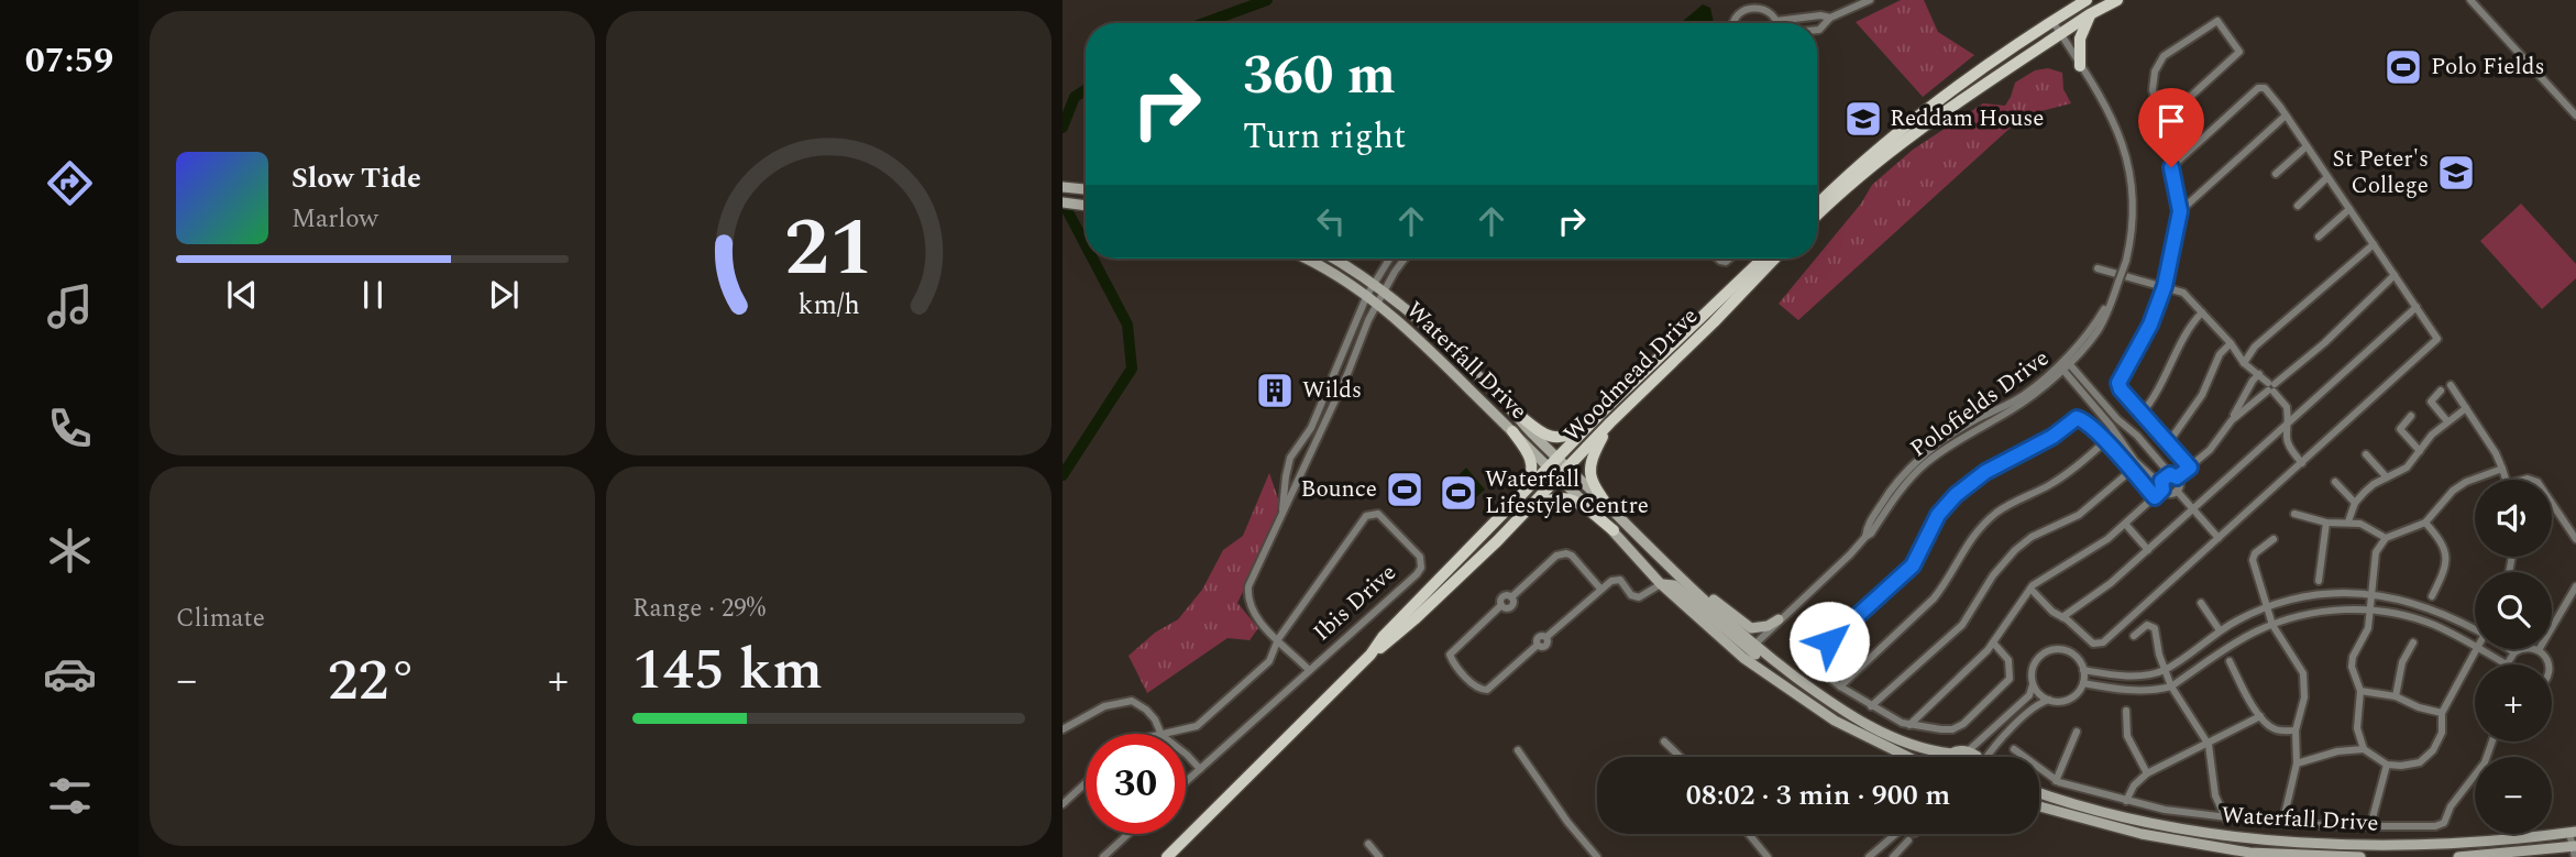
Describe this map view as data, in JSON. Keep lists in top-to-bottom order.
{
  "streets": {
    "main road": ["Waterfall Drive", "Woodmead Drive"],
    "street": ["Polofields Drive", "Ibis Drive"]
  },
  "crossings": [
    ["Waterfall Drive", "Woodmead Drive"],
    ["Waterfall Drive", "Polofields Drive"]
  ],
  "places": {
    "sports": ["Polo Fields", "Bounce", "Waterfall Lifestyle Centre"],
    "school or university": ["Reddam House", "St Peter's College"],
    "building": ["Wilds"]
  },
  "page": {
    "tabs": "07:59",
    "turn": ["360 m", "Turn right"],
    "song": ["Slow Tide", "Marlow"],
    "tile": [
      "Climate",
      ["Range · 29%", "145 km"]
    ],
    "map_buttons": ["+", "−"],
    "heat": ["−", "22°", "+"],
    "limit": "30",
    "trip": "08:02 · 3 min · 900 m",
    "gauge": ["21", "km/h"]
  }
}
